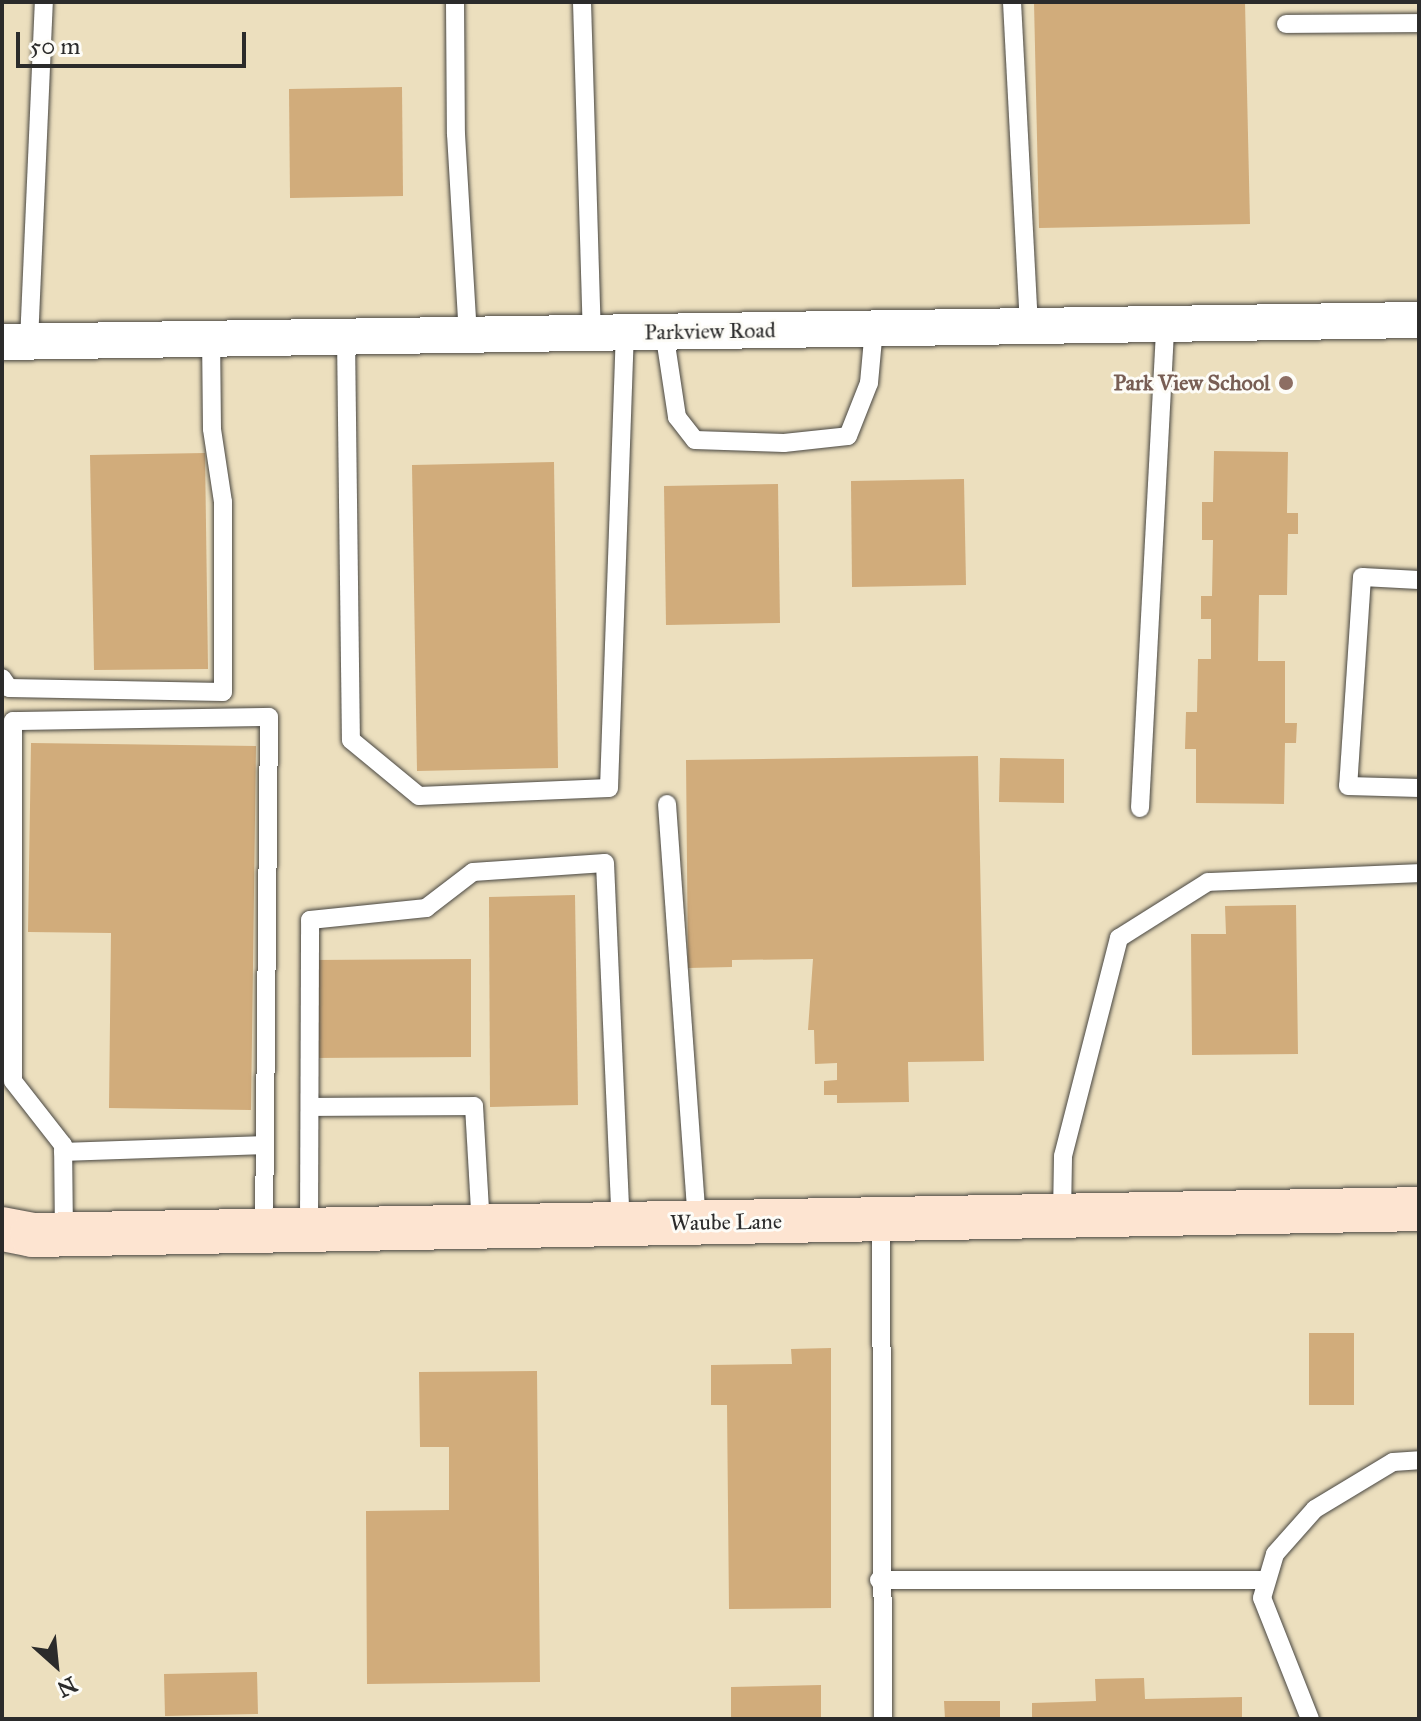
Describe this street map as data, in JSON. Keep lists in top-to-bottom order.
{
  "streets": {
    "main road": ["Waube Lane"],
    "street": ["Parkview Road"]
  },
  "places": ["Park View School"],
  "scale_bar": "50 m",
  "north": "bottom right"
}
